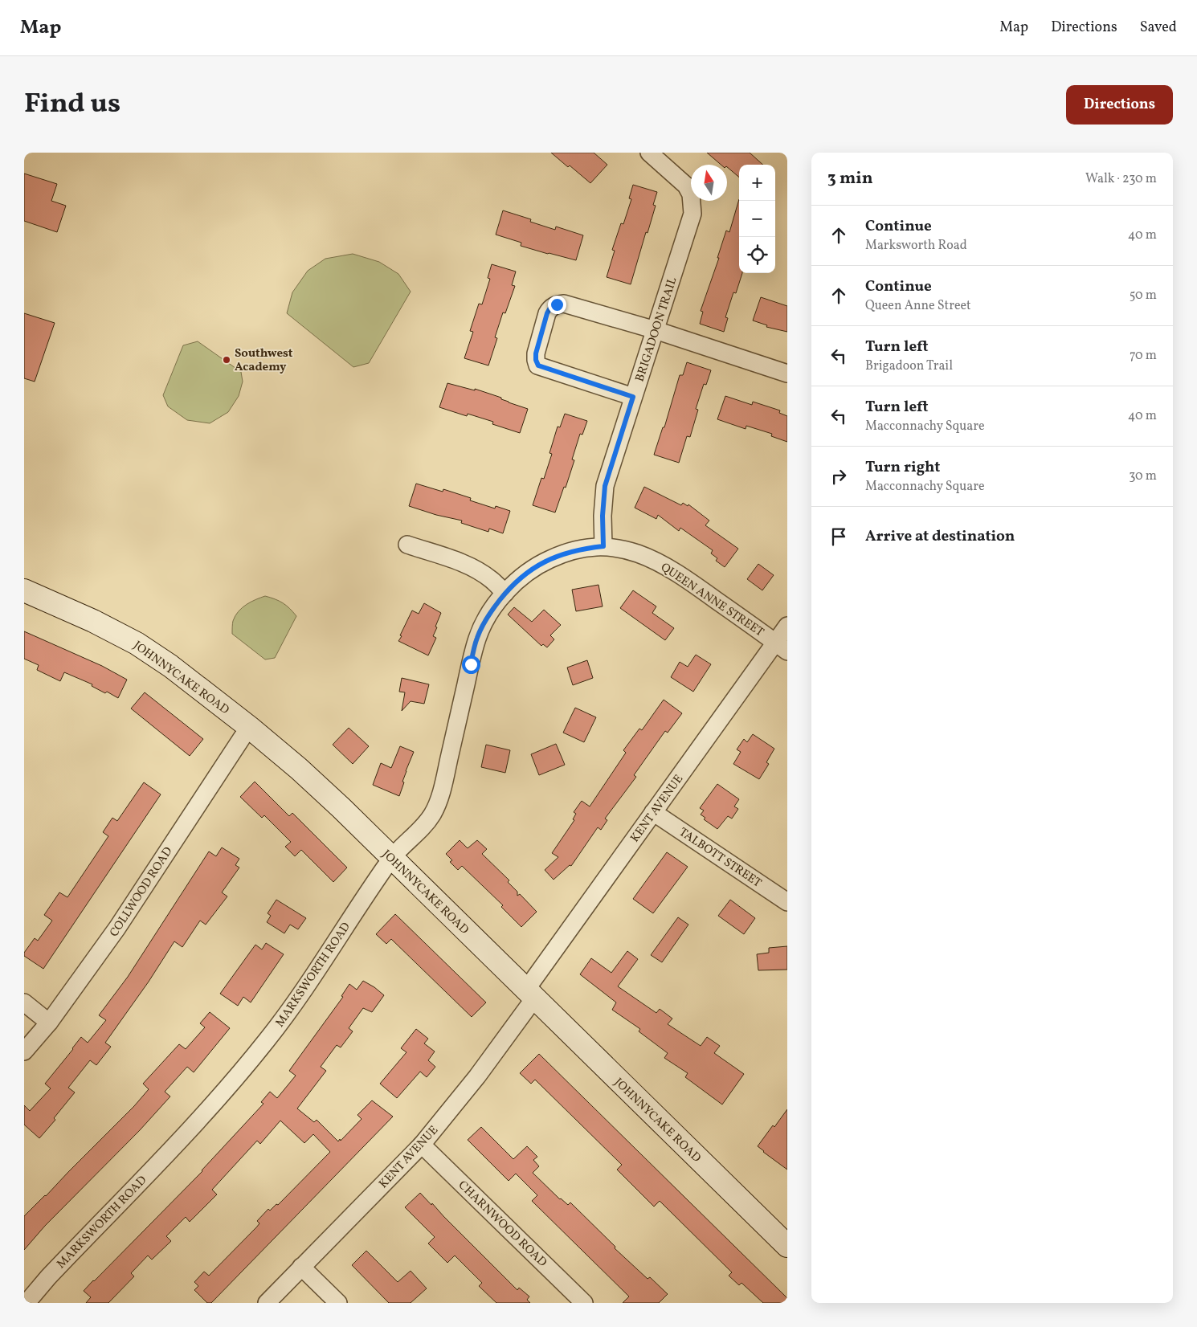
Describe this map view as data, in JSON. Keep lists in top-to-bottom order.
{
  "streets": {
    "main road": ["JOHNNYCAKE ROAD"],
    "street": [
      "BRIGADOON TRAIL",
      "QUEEN ANNE STREET",
      "KENT AVENUE",
      "TALBOTT STREET",
      "COLLWOOD ROAD",
      "MARKSWORTH ROAD",
      "CHARNWOOD ROAD"
    ]
  },
  "crossings": [
    ["BRIGADOON TRAIL", "QUEEN ANNE STREET"],
    ["QUEEN ANNE STREET", "KENT AVENUE"],
    ["QUEEN ANNE STREET", "MARKSWORTH ROAD"],
    ["JOHNNYCAKE ROAD", "KENT AVENUE"],
    ["JOHNNYCAKE ROAD", "COLLWOOD ROAD"],
    ["JOHNNYCAKE ROAD", "MARKSWORTH ROAD"],
    ["KENT AVENUE", "TALBOTT STREET"],
    ["KENT AVENUE", "CHARNWOOD ROAD"]
  ],
  "places": ["Southwest Academy"],
  "north": "top",
  "page": {
    "header": "Map",
    "nav": ["Map", "Directions", "Saved"],
    "title": "Find us",
    "buttons": "Directions",
    "heading": ["3 min", "Walk · 230 m"],
    "map_buttons": ["+", "−"],
    "list": [
      ["Continue", "Marksworth Road", "40 m"],
      ["Continue", "Queen Anne Street", "50 m"],
      ["Turn left", "Brigadoon Trail", "70 m"],
      ["Turn left", "Macconnachy Square", "40 m"],
      ["Turn right", "Macconnachy Square", "30 m"],
      "Arrive at destination"
    ]
  }
}
